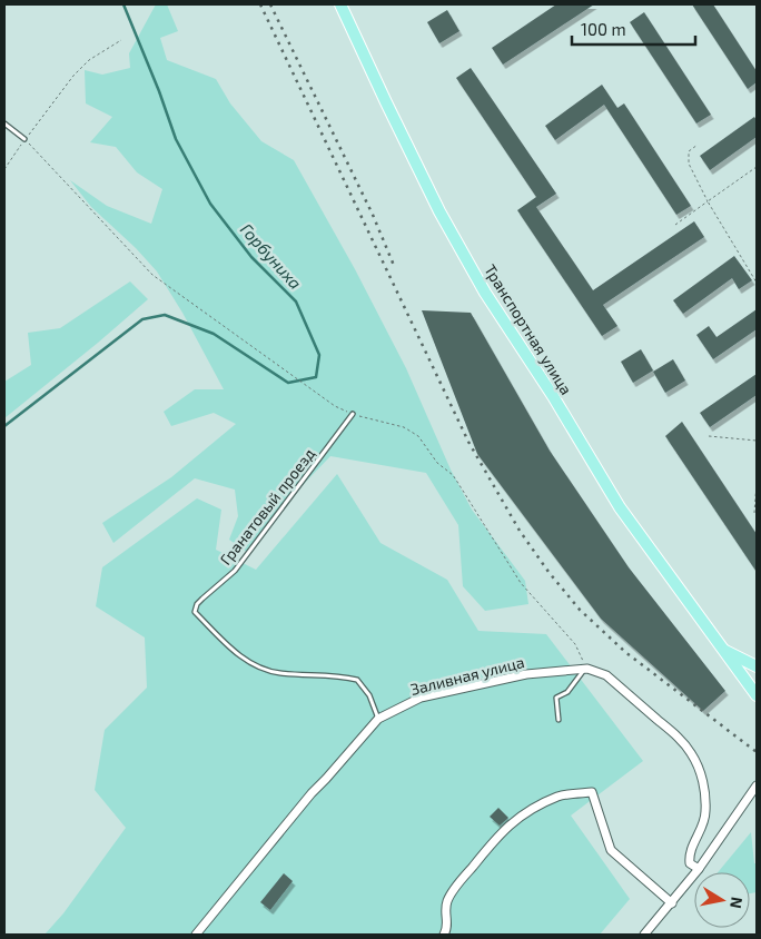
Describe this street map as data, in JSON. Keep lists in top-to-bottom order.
{
  "streets": {
    "main road": ["Транспортная улица"],
    "street": ["Заливная улица"],
    "lane": ["Гранатовый проезд"]
  },
  "crossings": [
    ["Гранатовый проезд", "Заливная улица"]
  ],
  "water": ["Горбуниха"],
  "scale_bar": "100 m",
  "north": "right"
}
